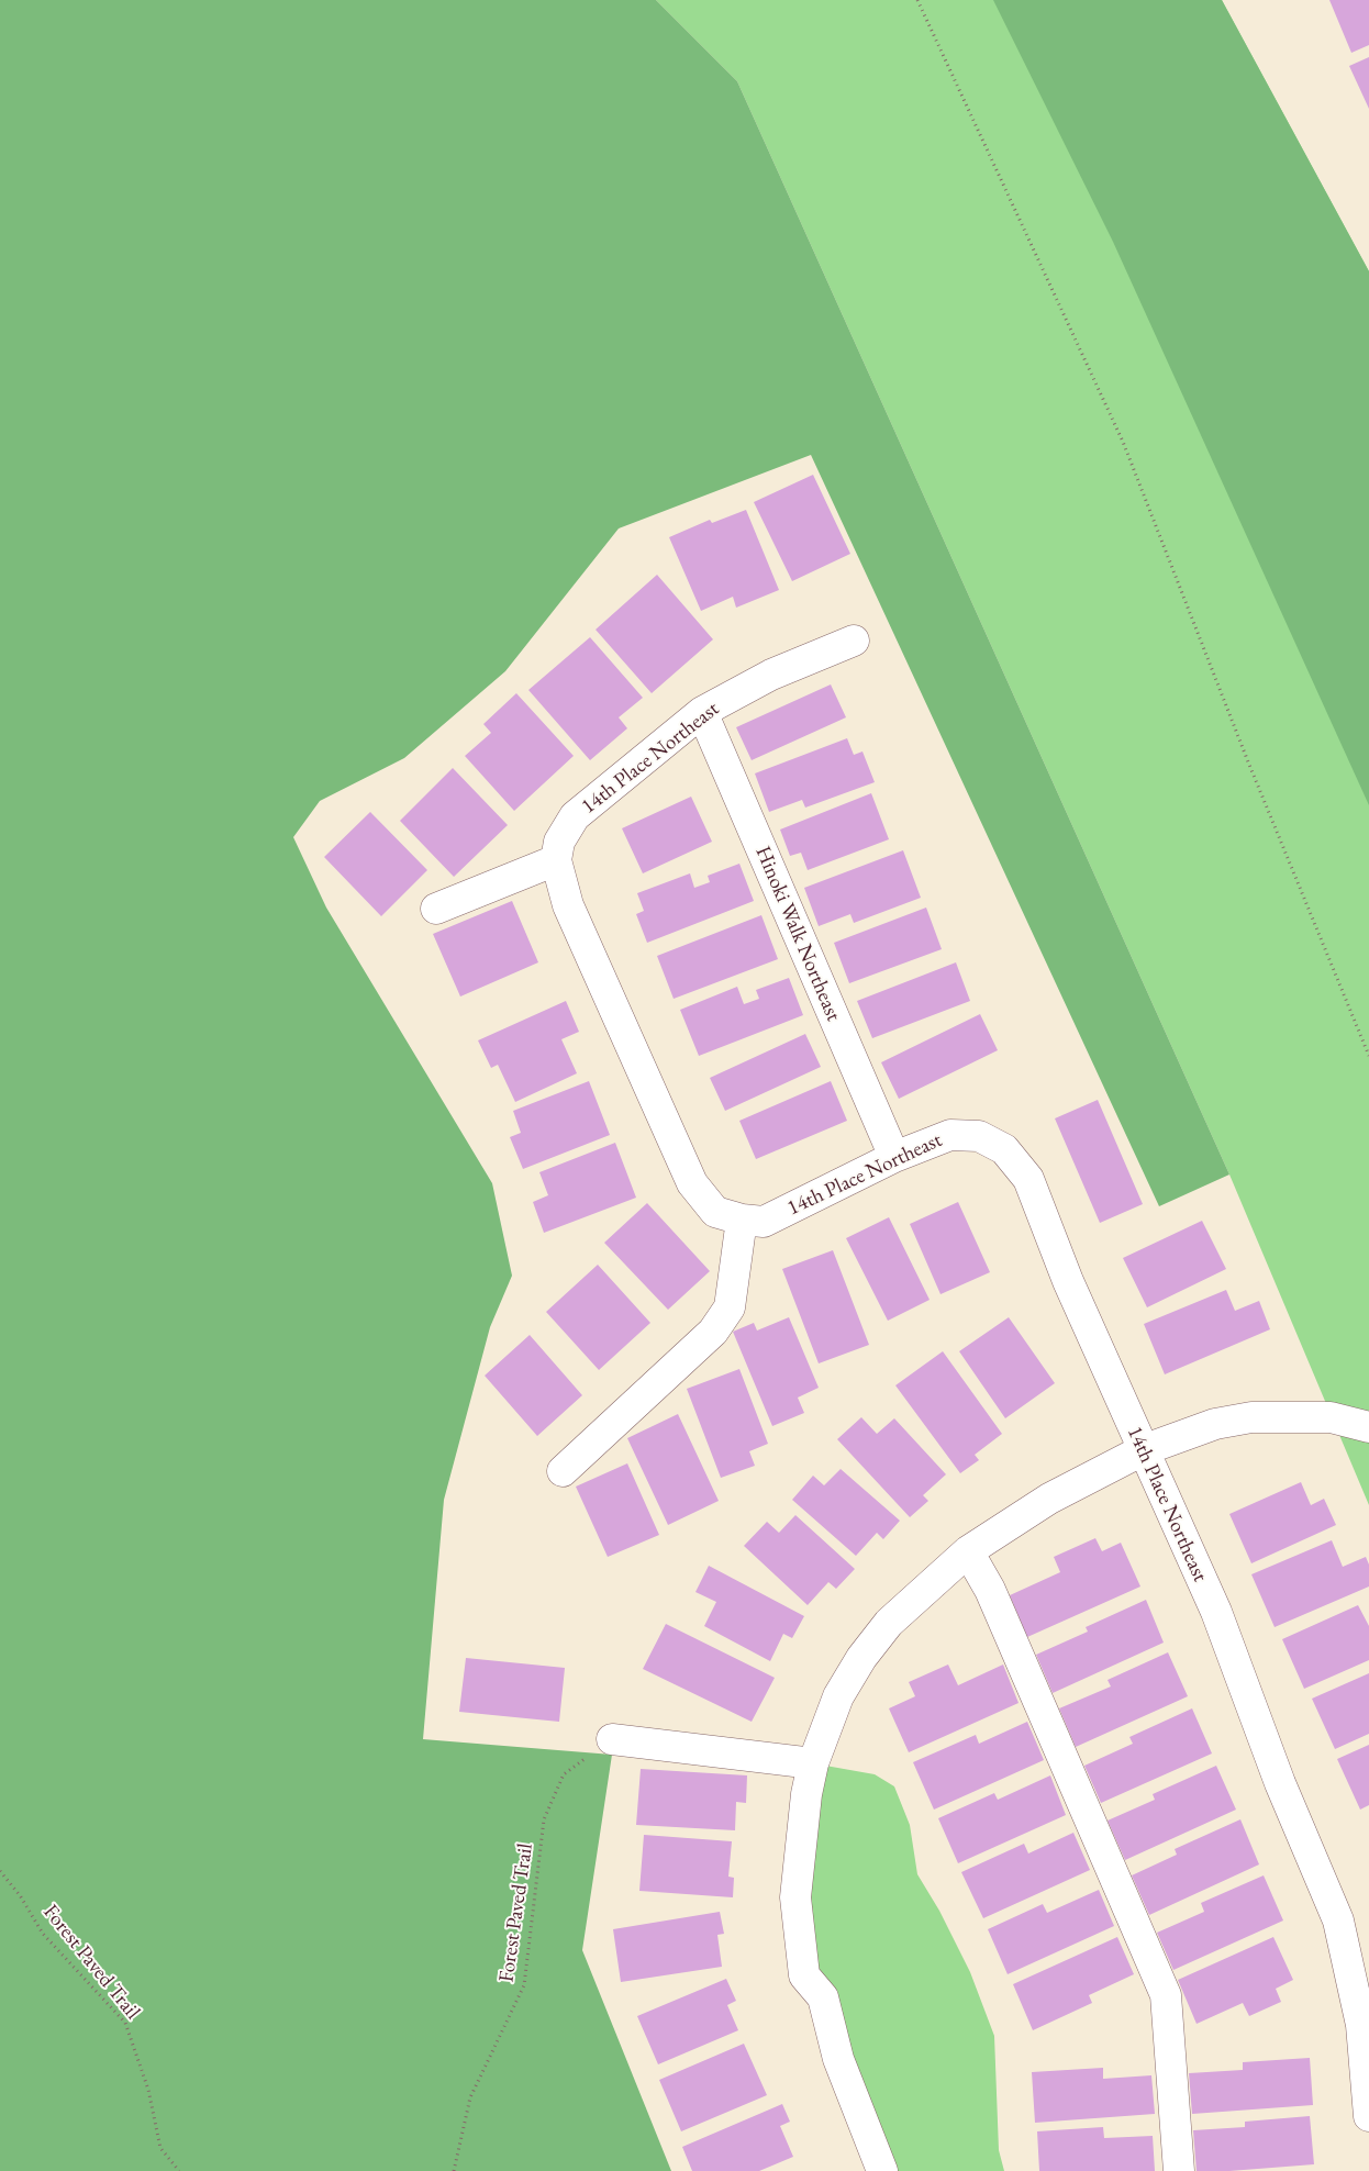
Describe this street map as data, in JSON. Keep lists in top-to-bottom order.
{
  "streets": {
    "street": ["14th Place Northeast", "Hinoki Walk Northeast"],
    "path": ["Forest Paved Trail"]
  },
  "crossings": [
    ["14th Place Northeast", "Hinoki Walk Northeast"]
  ]
}
